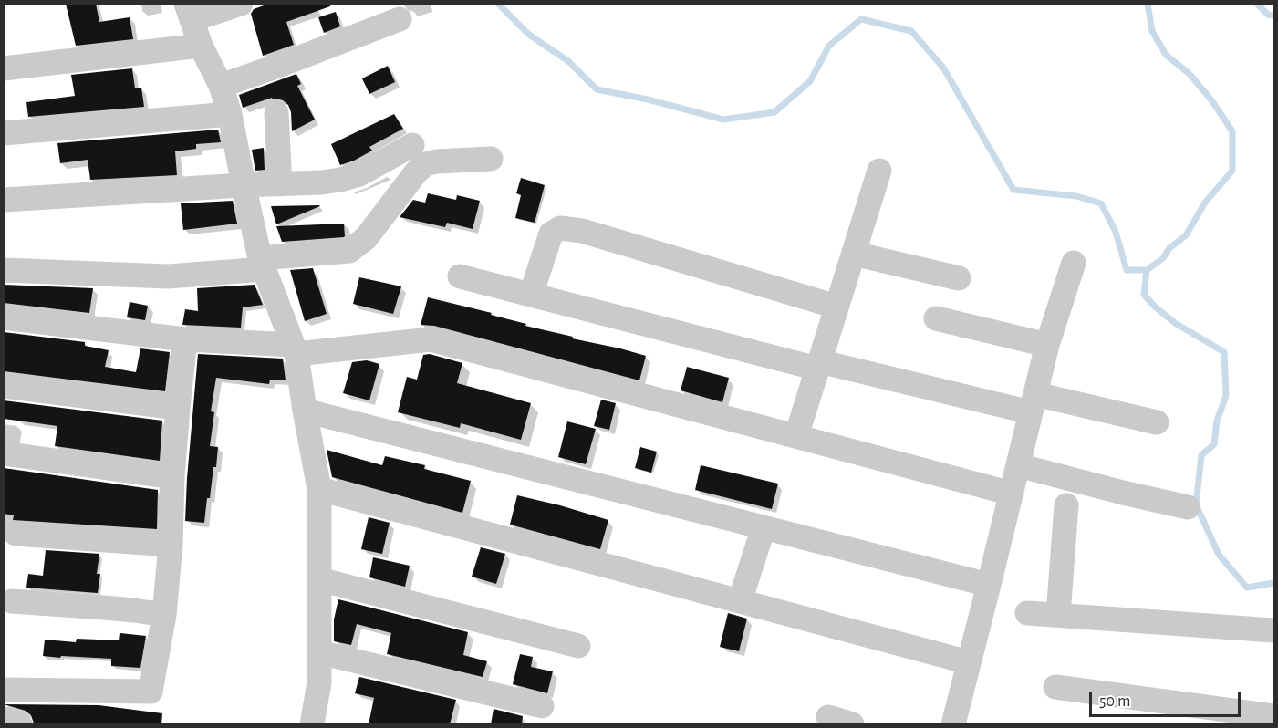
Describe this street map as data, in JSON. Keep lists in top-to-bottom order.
{
  "scale_bar": "50 m"
}
